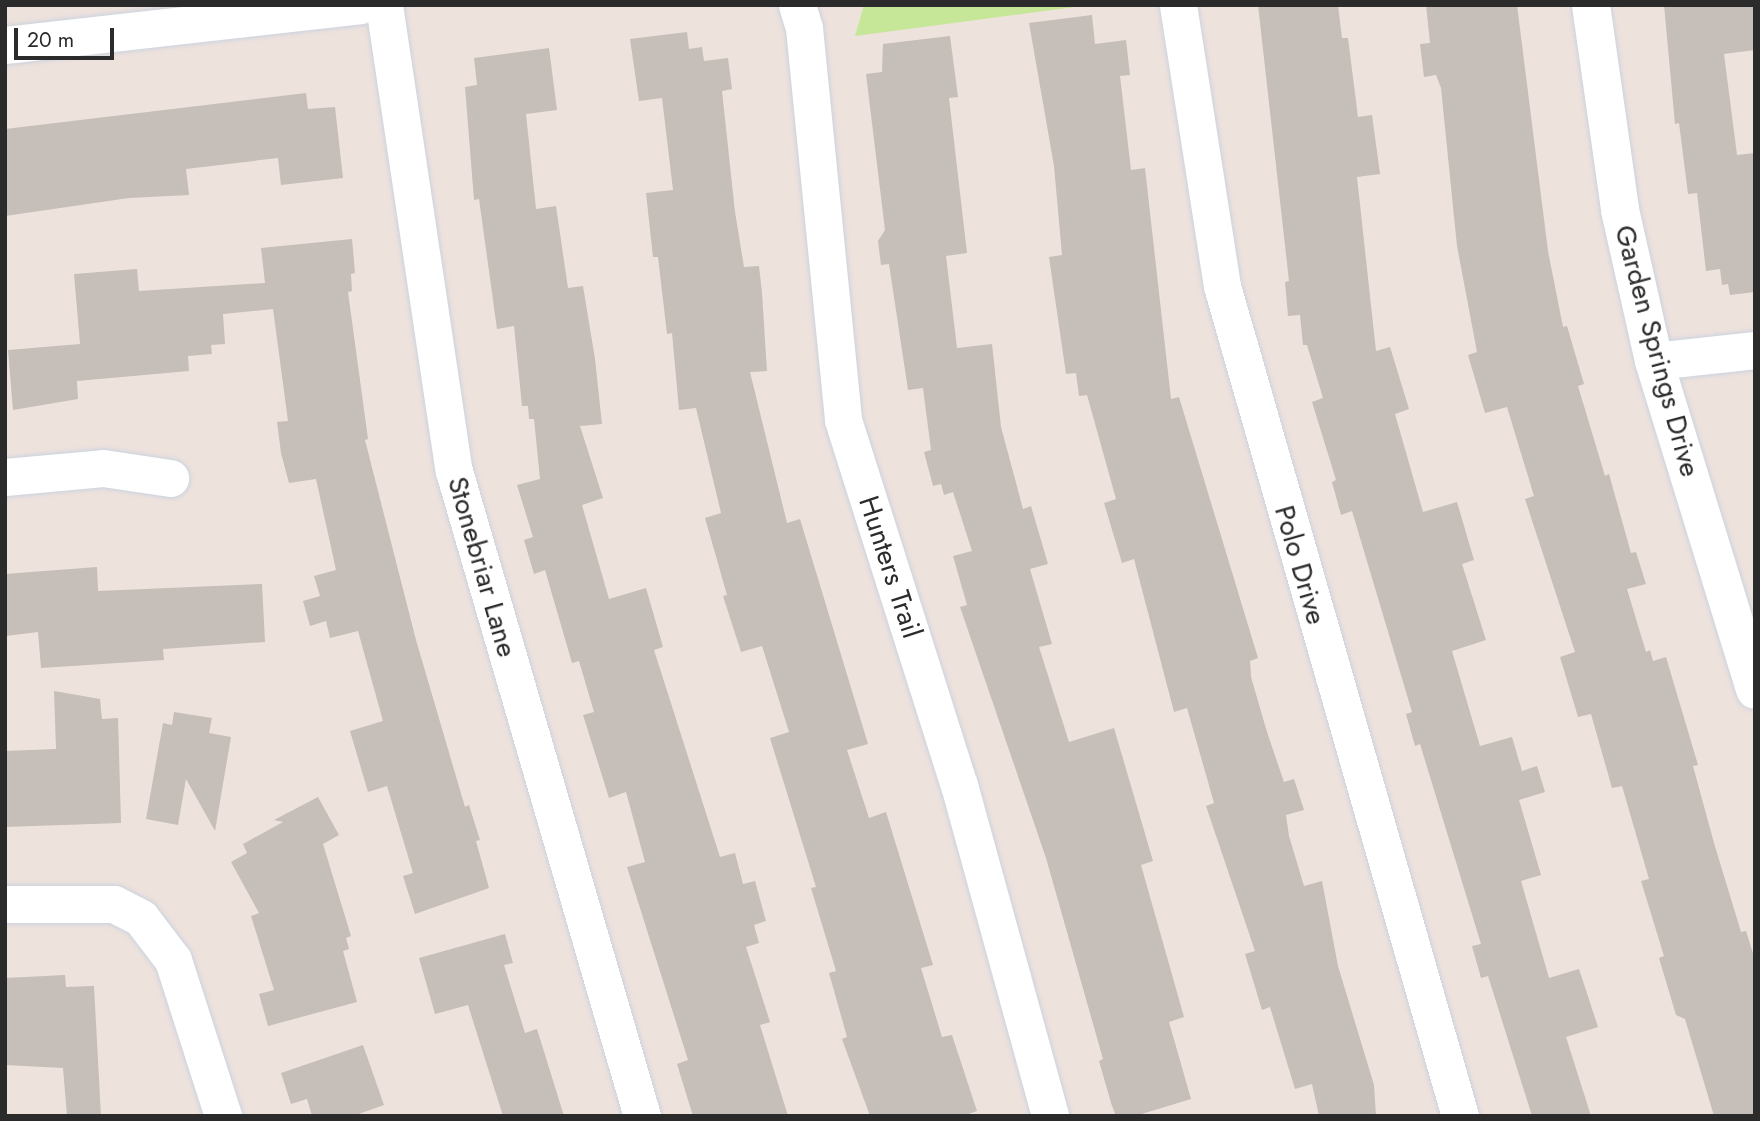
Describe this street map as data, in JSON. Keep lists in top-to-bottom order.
{
  "streets": {
    "street": [
      "Garden Springs Drive",
      "Polo Drive",
      "Stonebriar Lane",
      "Hunters Trail"
    ]
  },
  "scale_bar": "20 m"
}
